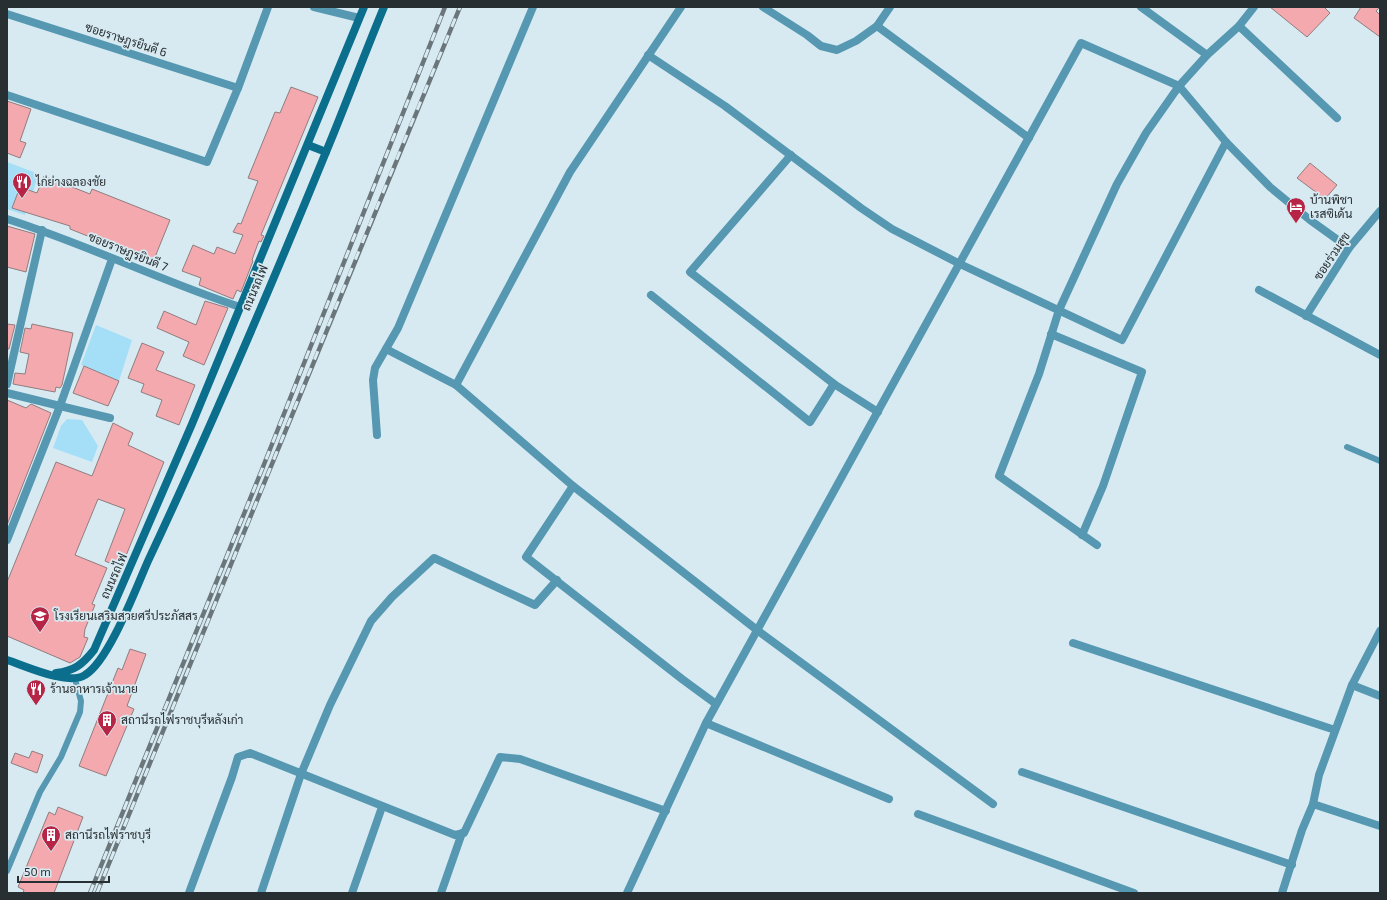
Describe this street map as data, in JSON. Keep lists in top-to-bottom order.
{
  "streets": {
    "street": [
      "ซอยราษฎรยินดี 6",
      "ซอยราษฎรยินดี 7",
      "ซอยร่วมสุข",
      "ถนนรถไฟ"
    ]
  },
  "crossings": [
    ["ซอยราษฎรยินดี 7", "ถนนรถไฟ"]
  ],
  "places": {
    "restaurant": ["ไก่ย่างฉลองชัย", "ร้านอาหารเจ้านาย"],
    "hotel": ["บ้านพิชา เรสซิเด้น"],
    "school or university": ["โรงเรียนเสริมสวยศรีประภัสสร"],
    "building": ["สถานีรถไฟราชบุรีหลังเก่า", "สถานีรถไฟราชบุรี"]
  },
  "scale_bar": "50 m"
}
